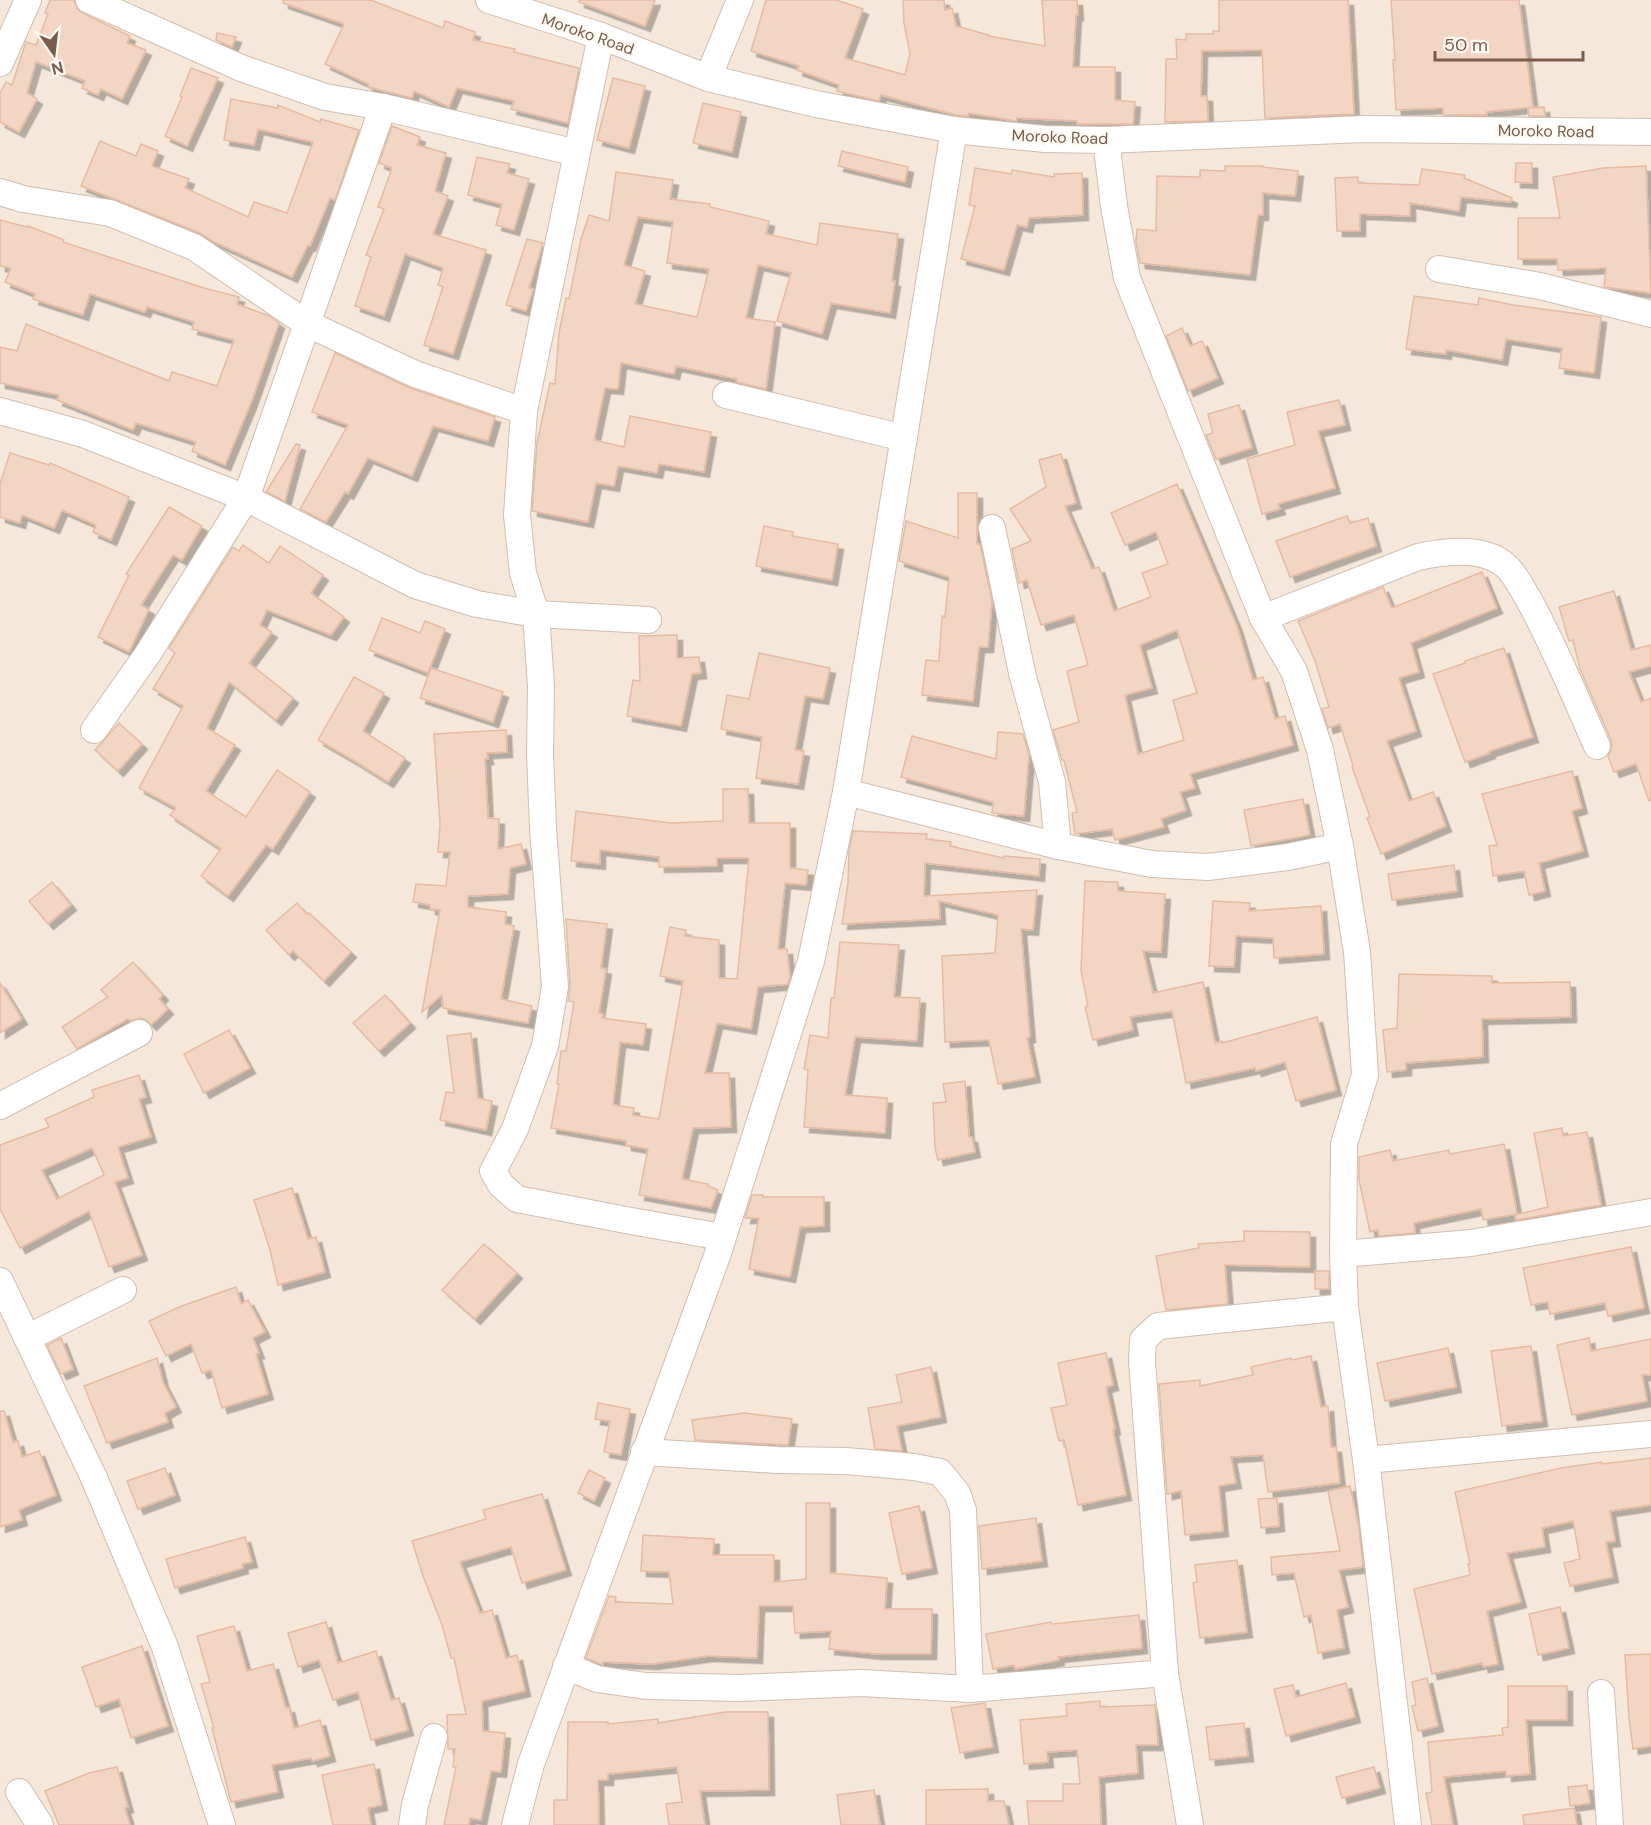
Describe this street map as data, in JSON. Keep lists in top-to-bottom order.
{
  "streets": {
    "street": ["Moroko Road"]
  },
  "scale_bar": "50 m",
  "north": "bottom"
}
